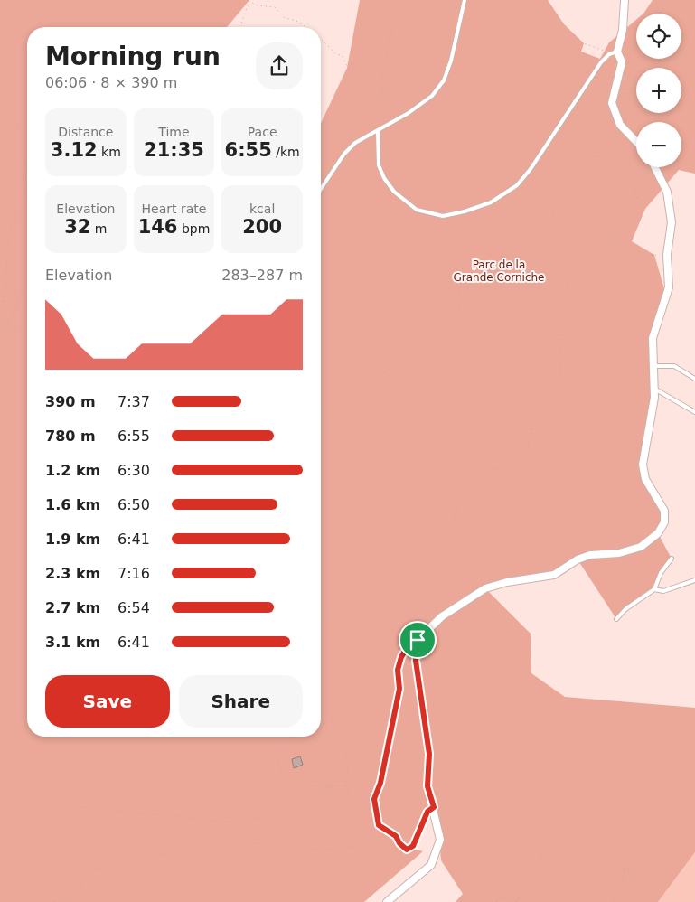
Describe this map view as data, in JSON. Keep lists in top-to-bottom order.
{
  "parks": ["Parc de la Grande Corniche"],
  "page": {
    "map_buttons": ["+", "−"],
    "heading": ["Morning run", "06:06 · 8 × 390 m"],
    "stats": [
      ["Distance", "3.12 km"],
      ["Time", "21:35"],
      ["Pace", "6:55 /km"],
      ["Elevation", "32 m"],
      ["Heart rate", "146 bpm"],
      ["kcal", "200"]
    ],
    "chart": ["Elevation", "283–287 m"],
    "list": [
      {
        "name": "390 m",
        "note": "7:37"
      },
      {
        "name": "780 m",
        "note": "6:55"
      },
      {
        "name": "1.2 km",
        "note": "6:30"
      },
      {
        "name": "1.6 km",
        "note": "6:50"
      },
      {
        "name": "1.9 km",
        "note": "6:41"
      },
      {
        "name": "2.3 km",
        "note": "7:16"
      },
      {
        "name": "2.7 km",
        "note": "6:54"
      },
      {
        "name": "3.1 km",
        "note": "6:41"
      }
    ],
    "buttons": ["Save", "Share"]
  }
}
